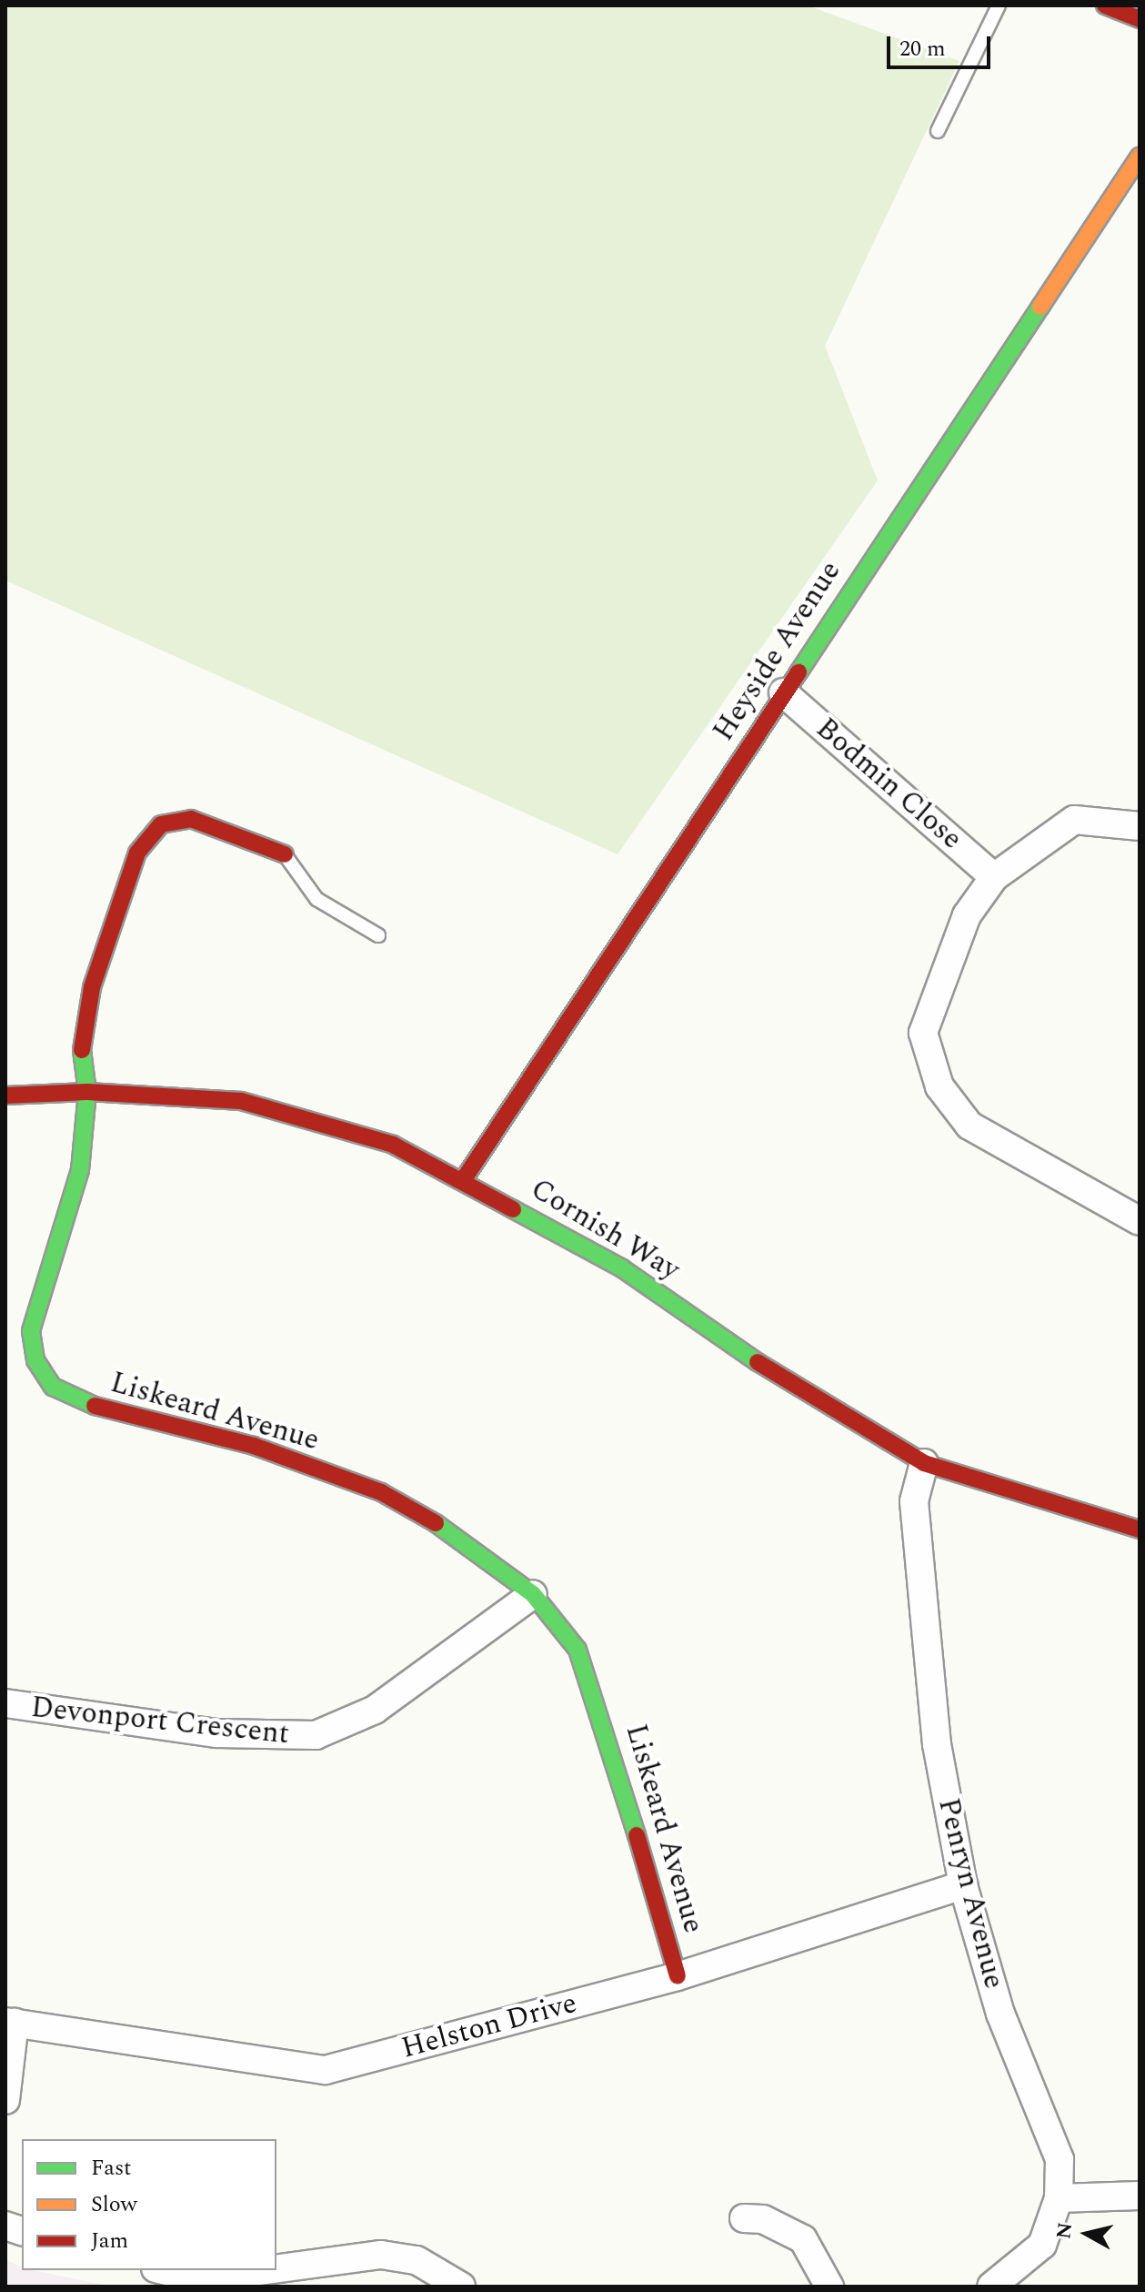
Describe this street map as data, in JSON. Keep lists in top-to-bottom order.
{
  "streets": {
    "street": [
      "Heyside Avenue",
      "Bodmin Close",
      "Cornish Way",
      "Liskeard Avenue",
      "Devonport Crescent",
      "Penryn Avenue",
      "Helston Drive"
    ]
  },
  "crossings": [
    ["Heyside Avenue", "Bodmin Close"],
    ["Heyside Avenue", "Cornish Way"],
    ["Cornish Way", "Liskeard Avenue"],
    ["Cornish Way", "Penryn Avenue"],
    ["Liskeard Avenue", "Devonport Crescent"],
    ["Liskeard Avenue", "Helston Drive"],
    ["Penryn Avenue", "Helston Drive"]
  ],
  "legend": ["Fast", "Slow", "Jam"],
  "scale_bar": "20 m",
  "north": "left"
}
